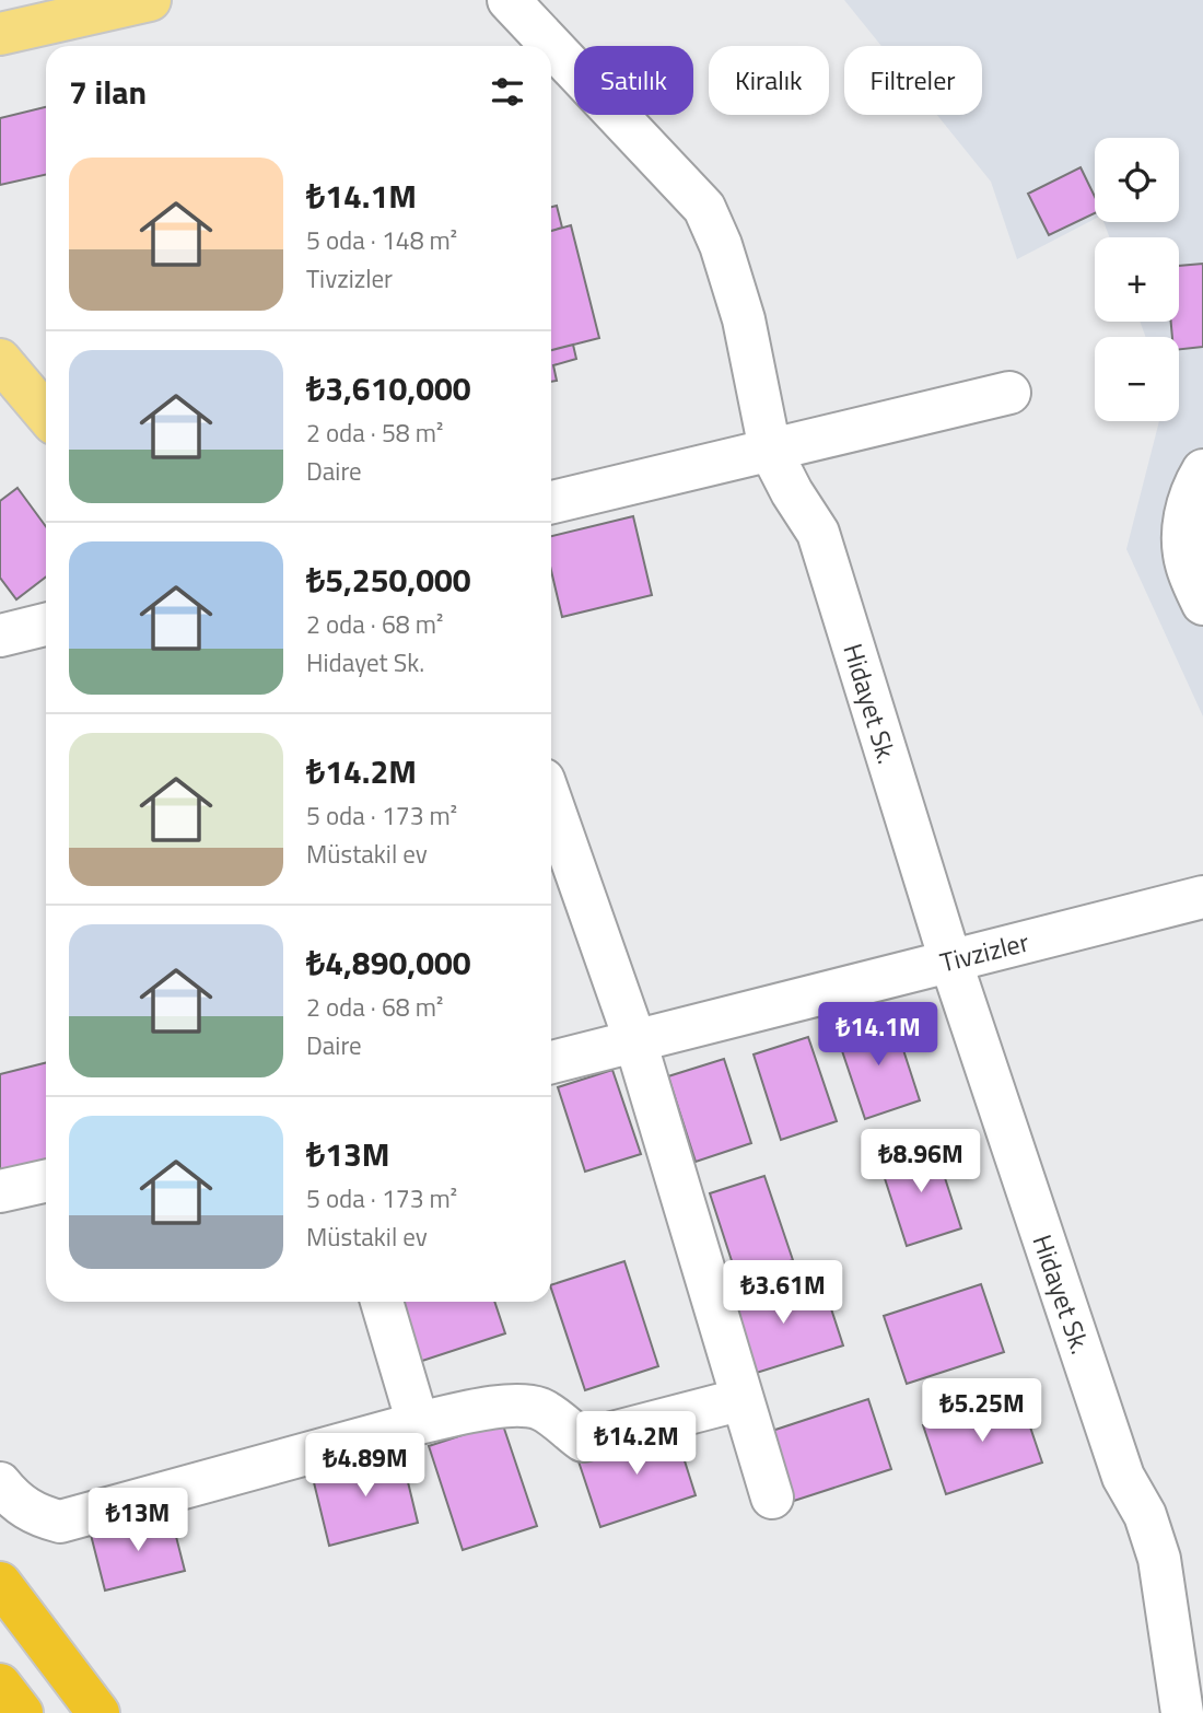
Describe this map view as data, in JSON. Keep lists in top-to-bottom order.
{
  "streets": {
    "street": ["Hidayet Sk.", "Tivzizler"]
  },
  "crossings": [
    ["Hidayet Sk.", "Tivzizler"]
  ],
  "page": {
    "chip": ["Satılık", "Kiralık", "Filtreler"],
    "heading": "7 ilan",
    "map_buttons": ["+", "−"],
    "list": [
      {
        "name": "₺14.1M",
        "note": "5 oda · 148 m² · Tivzizler"
      },
      {
        "name": "₺3,610,000",
        "note": "2 oda · 58 m² · Daire"
      },
      {
        "name": "₺5,250,000",
        "note": "2 oda · 68 m² · Hidayet Sk."
      },
      {
        "name": "₺14.2M",
        "note": "5 oda · 173 m² · Müstakil ev"
      },
      {
        "name": "₺4,890,000",
        "note": "2 oda · 68 m² · Daire"
      },
      {
        "name": "₺13M",
        "note": "5 oda · 173 m² · Müstakil ev"
      }
    ],
    "price": [
      "₺14.1M",
      "₺8.96M",
      "₺3.61M",
      "₺5.25M",
      "₺14.2M",
      "₺4.89M",
      "₺13M"
    ]
  }
}
